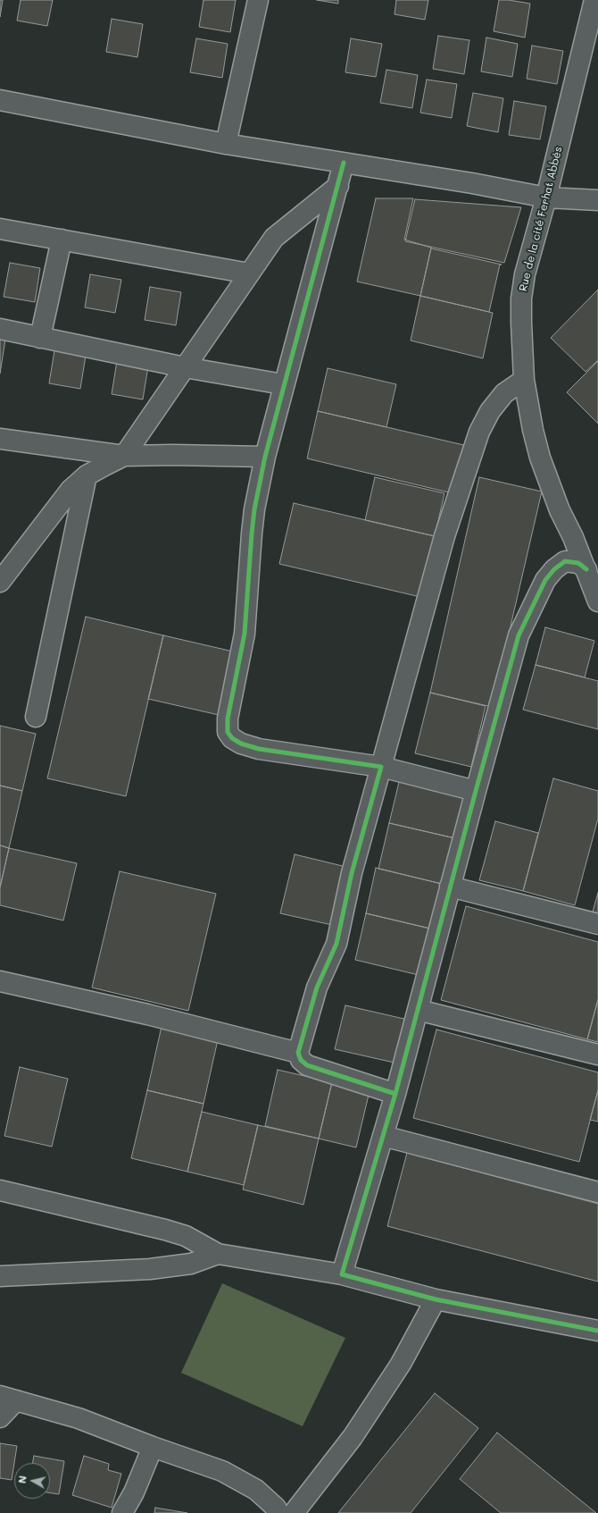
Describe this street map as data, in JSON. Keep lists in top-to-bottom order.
{
  "streets": {
    "street": ["Rue de la cité Ferhat Abbès"]
  },
  "north": "left"
}
